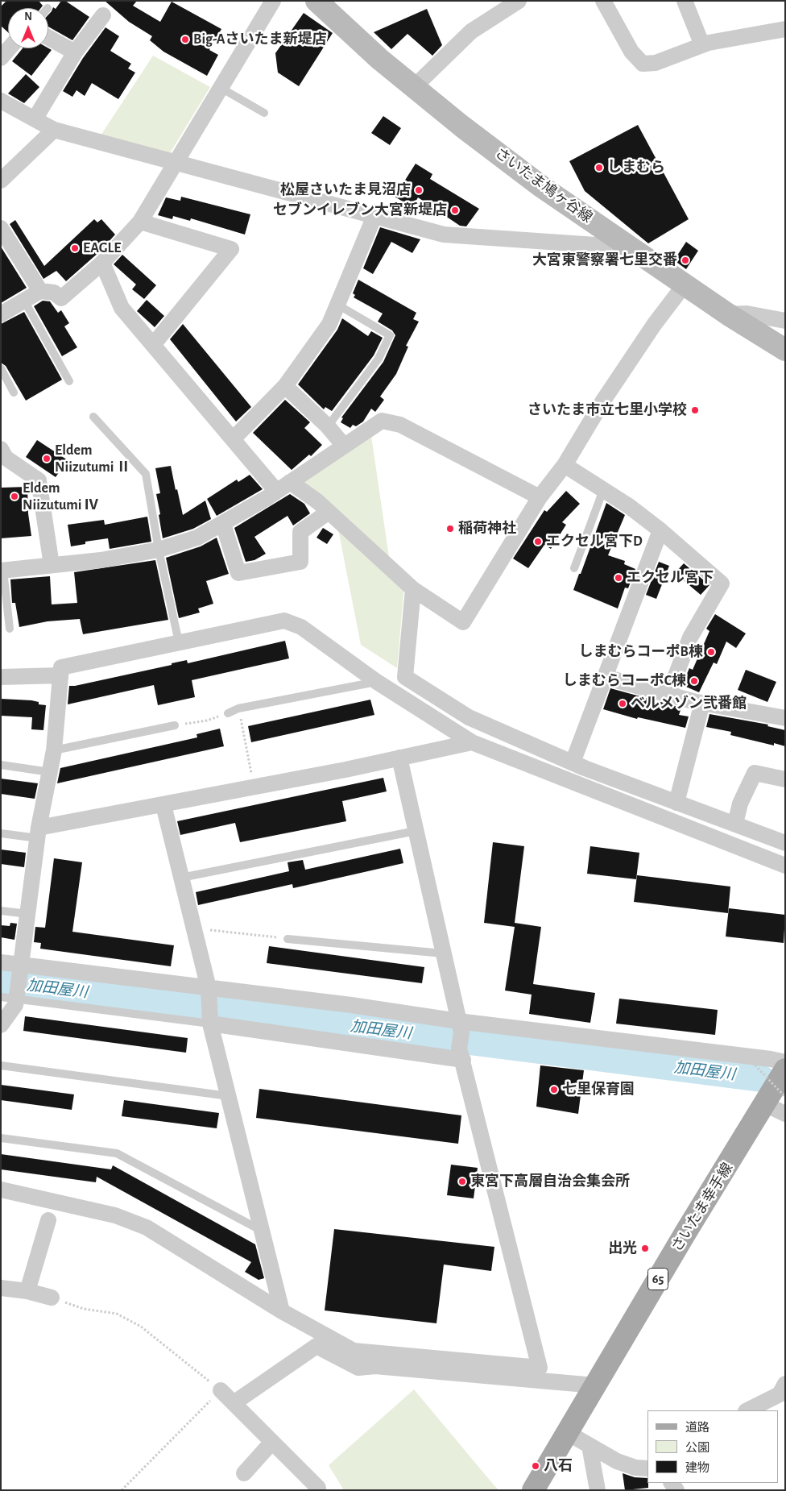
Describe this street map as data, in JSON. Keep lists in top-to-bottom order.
{
  "streets": {
    "main road": ["さいたま鳩ヶ谷線", "さいたま幸手線", "65"]
  },
  "water": ["加田屋川"],
  "places": [
    "Big-Aさいたま新堤店",
    "しまむら",
    "松屋さいたま見沼店",
    "セブンイレブン大宮新堤店",
    "EAGLE",
    "大宮東警察署七里交番",
    "さいたま市立七里小学校",
    "Eldem Niizutumi Ⅱ",
    "Eldem Niizutumi Ⅳ",
    "稲荷神社",
    "エクセル宮下D",
    "エクセル宮下",
    "しまむらコーポB棟",
    "しまむらコーポC棟",
    "ベルメゾン弐番館",
    "七里保育園",
    "東宮下高層自治会集会所",
    "出光",
    "八石"
  ],
  "legend": ["道路", "公園", "建物"],
  "north": "top"
}
